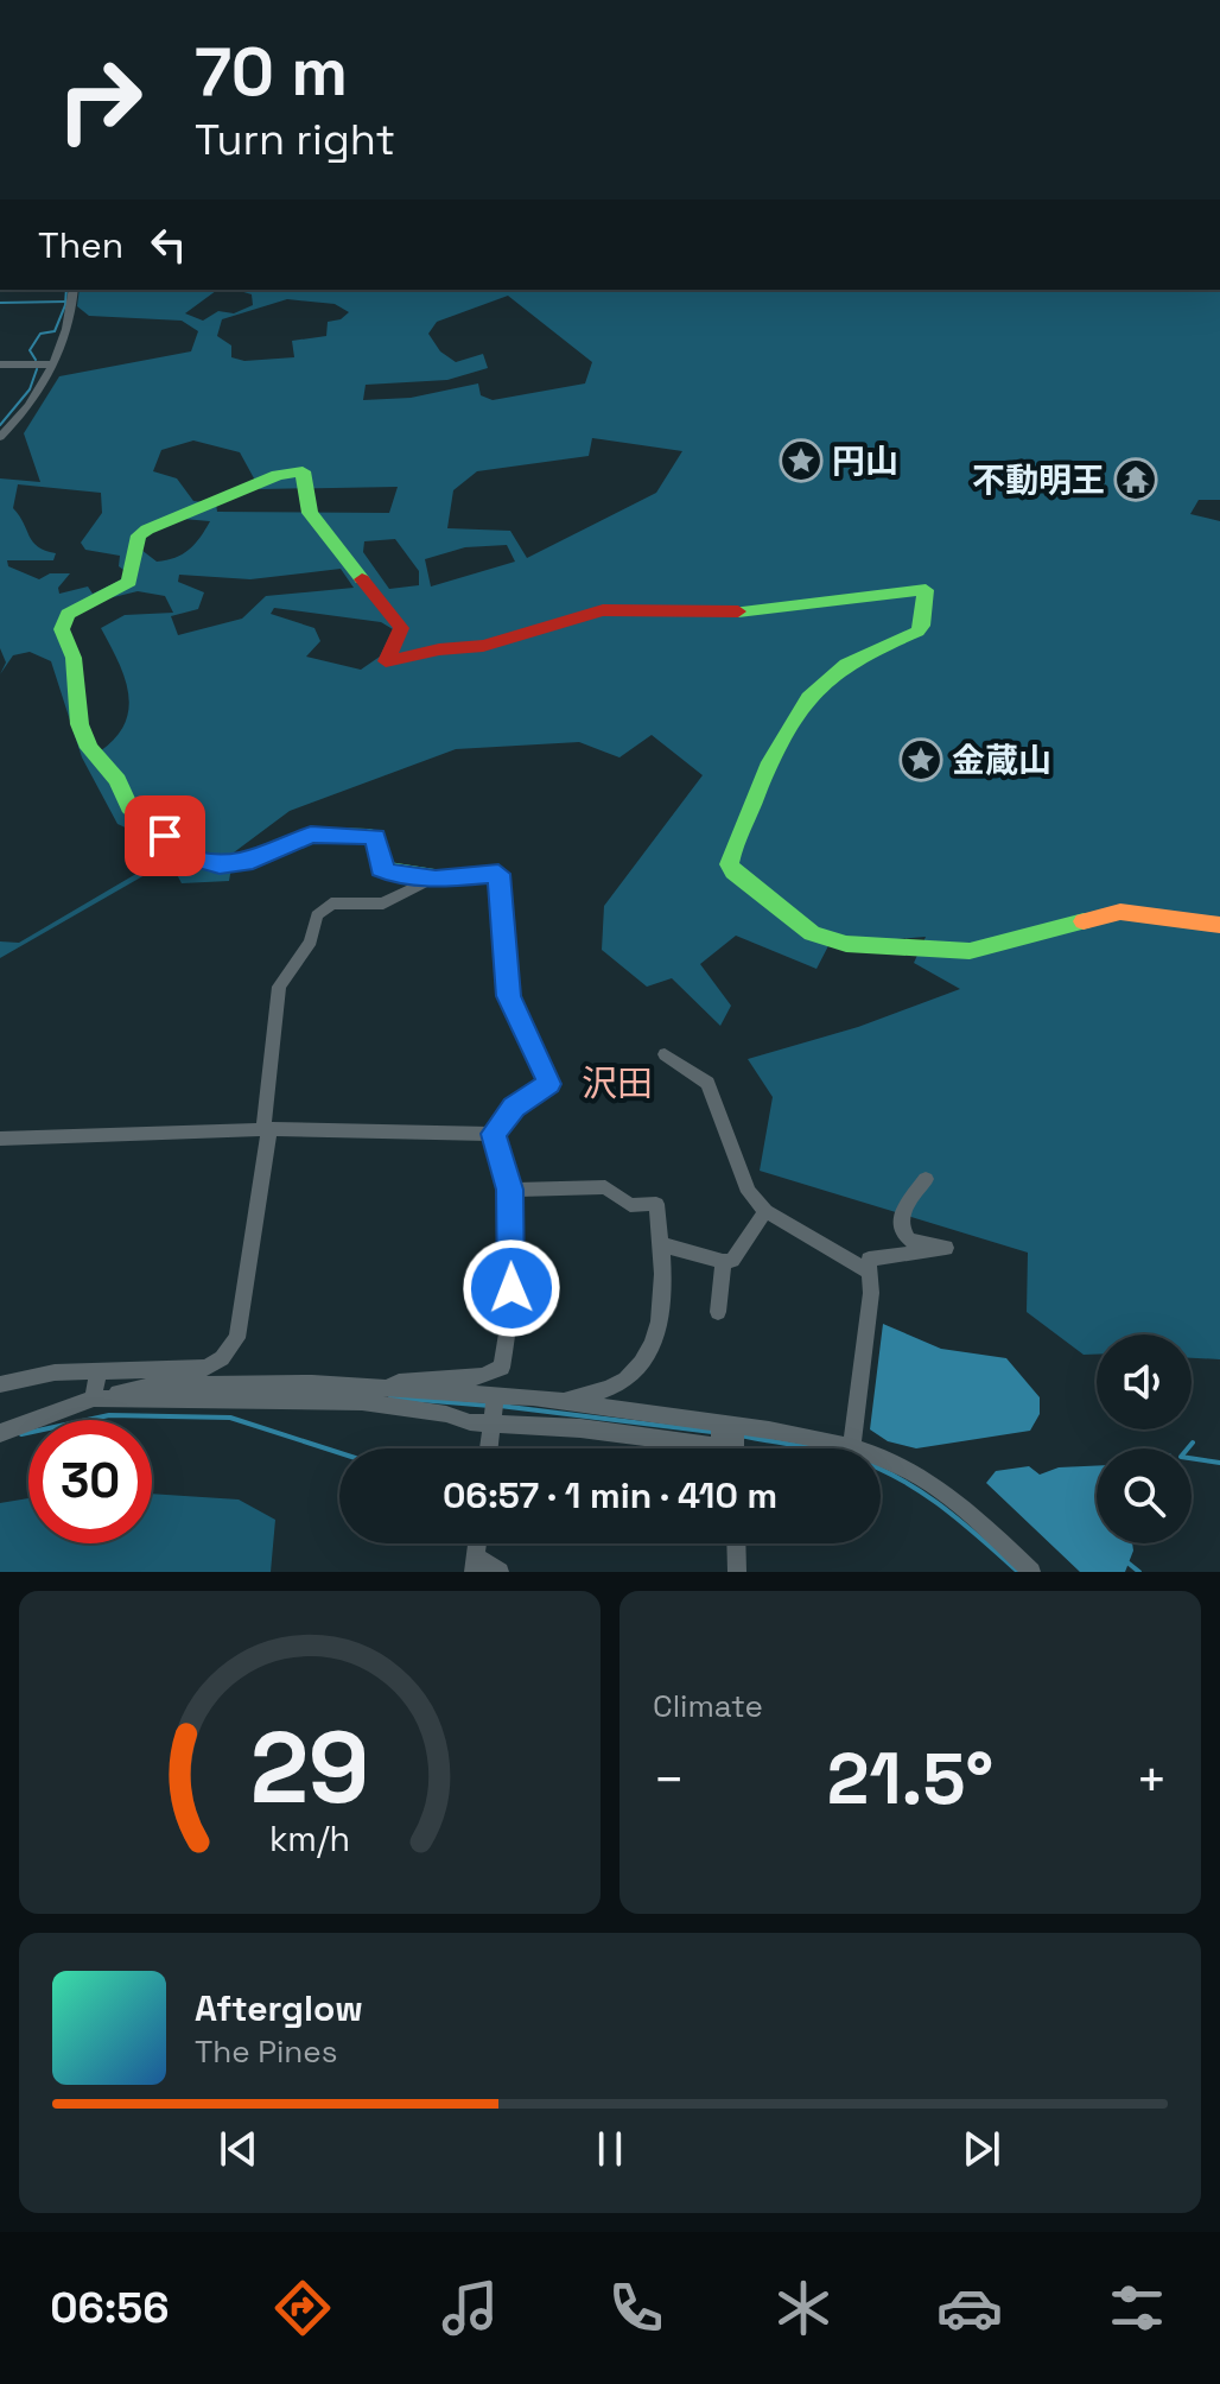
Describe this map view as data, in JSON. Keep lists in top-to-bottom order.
{
  "districts": ["沢田"],
  "places": {
    "place": ["円山", "金蔵山"],
    "temple": ["不動明王"]
  },
  "page": {
    "turn": ["70 m", "Turn right"],
    "then": "Then",
    "limit": "30",
    "trip": "06:57 · 1 min · 410 m",
    "tile": "Climate",
    "heat": ["−", "21.5°", "+"],
    "song": ["Afterglow", "The Pines"],
    "tabs": "06:56",
    "gauge": ["29", "km/h"]
  }
}
